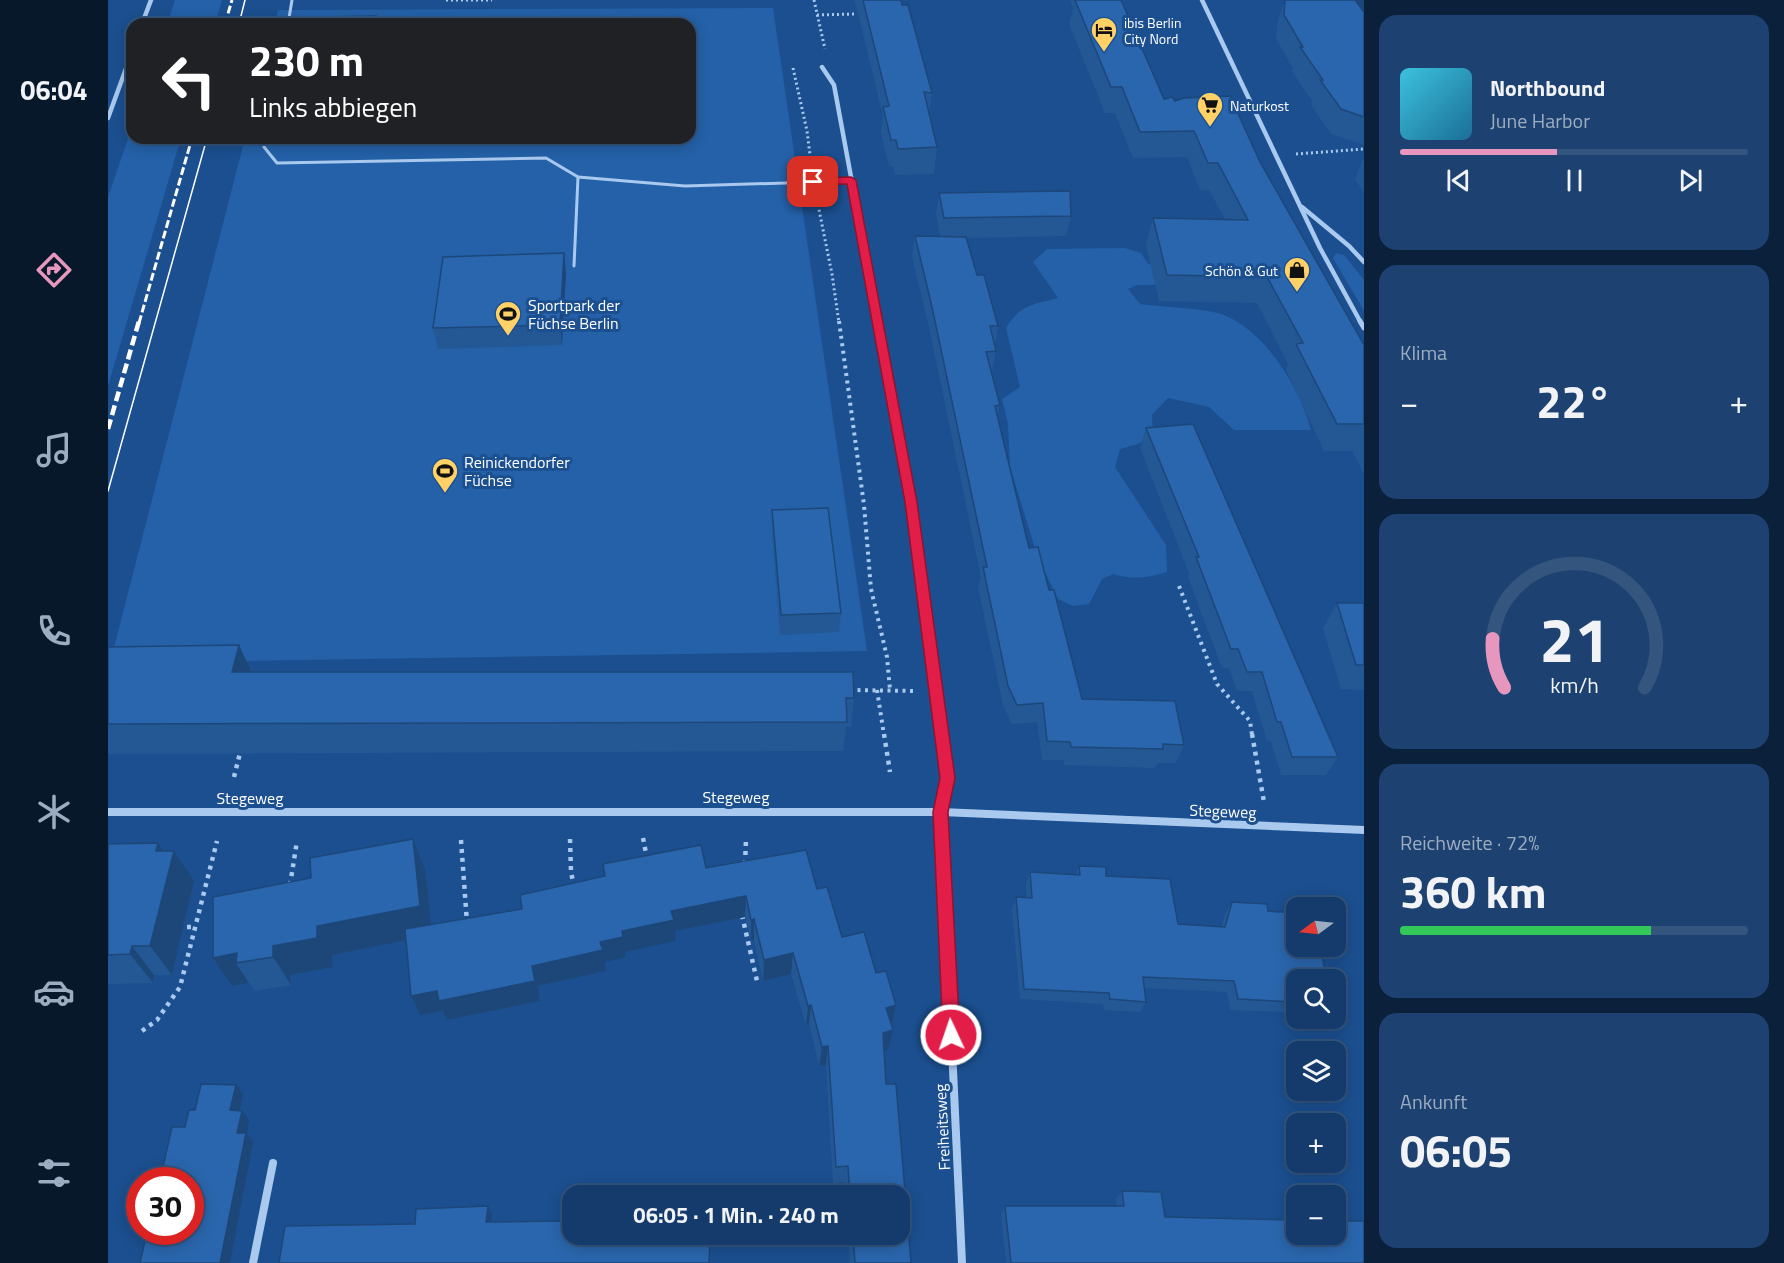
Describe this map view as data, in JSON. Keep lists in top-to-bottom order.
{
  "streets": {
    "street": ["Stegeweg", "Freiheitsweg"]
  },
  "crossings": [
    ["Stegeweg", "Freiheitsweg"]
  ],
  "places": {
    "hotel": ["ibis Berlin City Nord"],
    "supermarket": ["Naturkost"],
    "shop": ["Schön & Gut"],
    "sports": ["Sportpark der Füchse Berlin", "Reinickendorfer Füchse"]
  },
  "north": "left",
  "page": {
    "tabs": "06:04",
    "turn": ["230 m", "Links abbiegen"],
    "song": ["Northbound", "June Harbor"],
    "tile": [
      "Klima",
      ["Reichweite · 72%", "360 km"],
      ["Ankunft", "06:05"]
    ],
    "heat": ["−", "22°", "+"],
    "map_buttons": ["+", "−"],
    "limit": "30",
    "trip": "06:05 · 1 Min. · 240 m",
    "gauge": ["21", "km/h"]
  }
}
